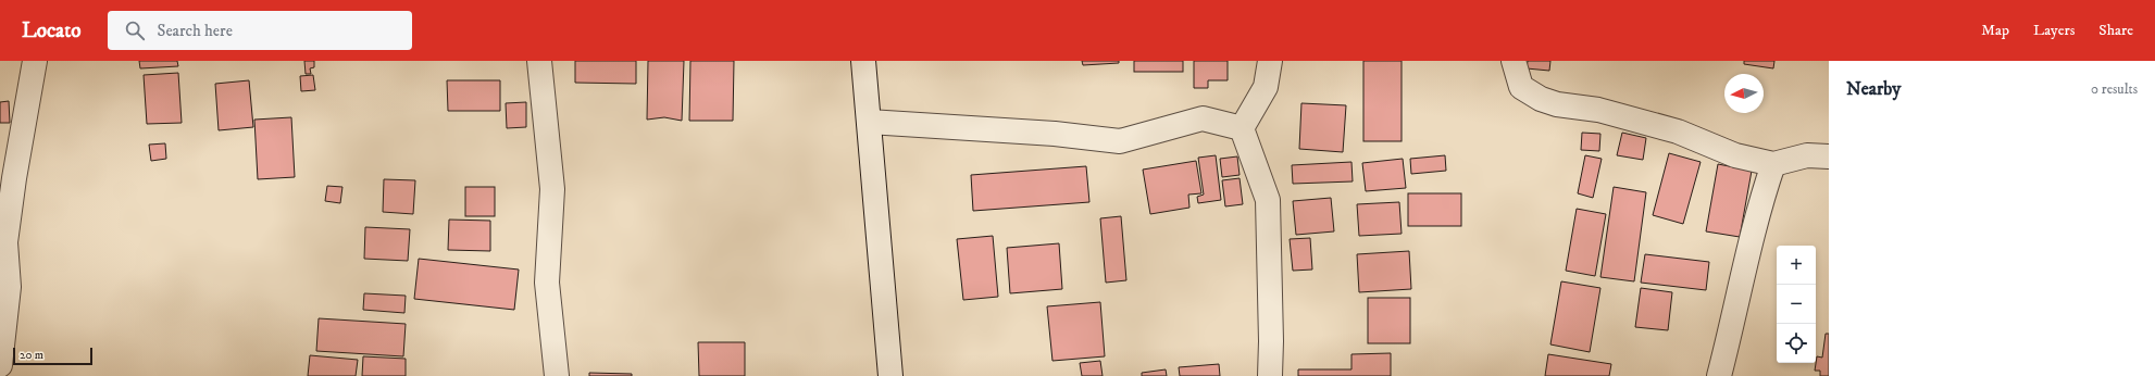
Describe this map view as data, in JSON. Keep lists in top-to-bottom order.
{
  "scale_bar": "20 m",
  "north": "left",
  "page": {
    "header": "Locato",
    "search": "Search here",
    "nav": ["Map", "Layers", "Share"],
    "heading": ["Nearby", "0 results"],
    "map_buttons": ["+", "−"],
    "scale": "20 m"
  }
}
